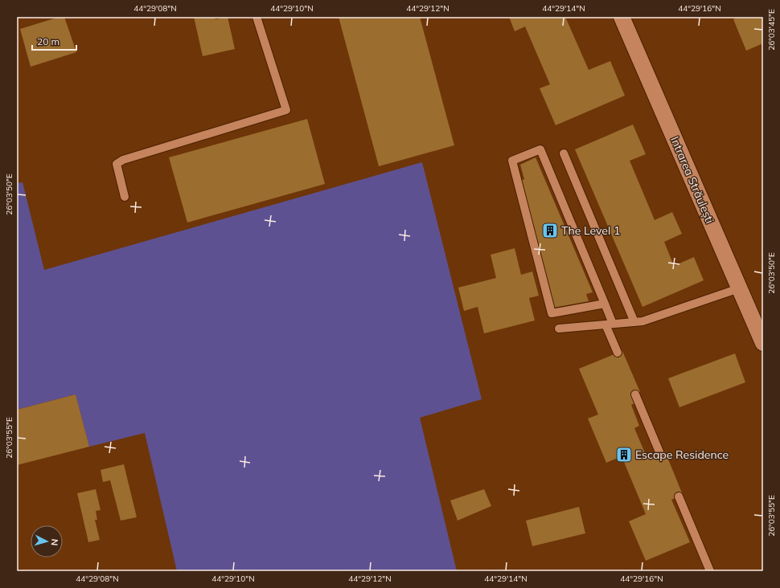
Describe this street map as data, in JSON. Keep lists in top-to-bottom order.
{
  "streets": {
    "street": ["Intrarea Străulești"]
  },
  "places": {
    "building": ["The Level 1", "Escape Residence"]
  },
  "scale_bar": "20 m",
  "north": "right",
  "coordinates": [
    "44°29'08\"N",
    "44°29'10\"N",
    "44°29'12\"N",
    "44°29'14\"N",
    "44°29'16\"N",
    "26°03'45\"E",
    "26°03'50\"E",
    "26°03'55\"E"
  ]
}
